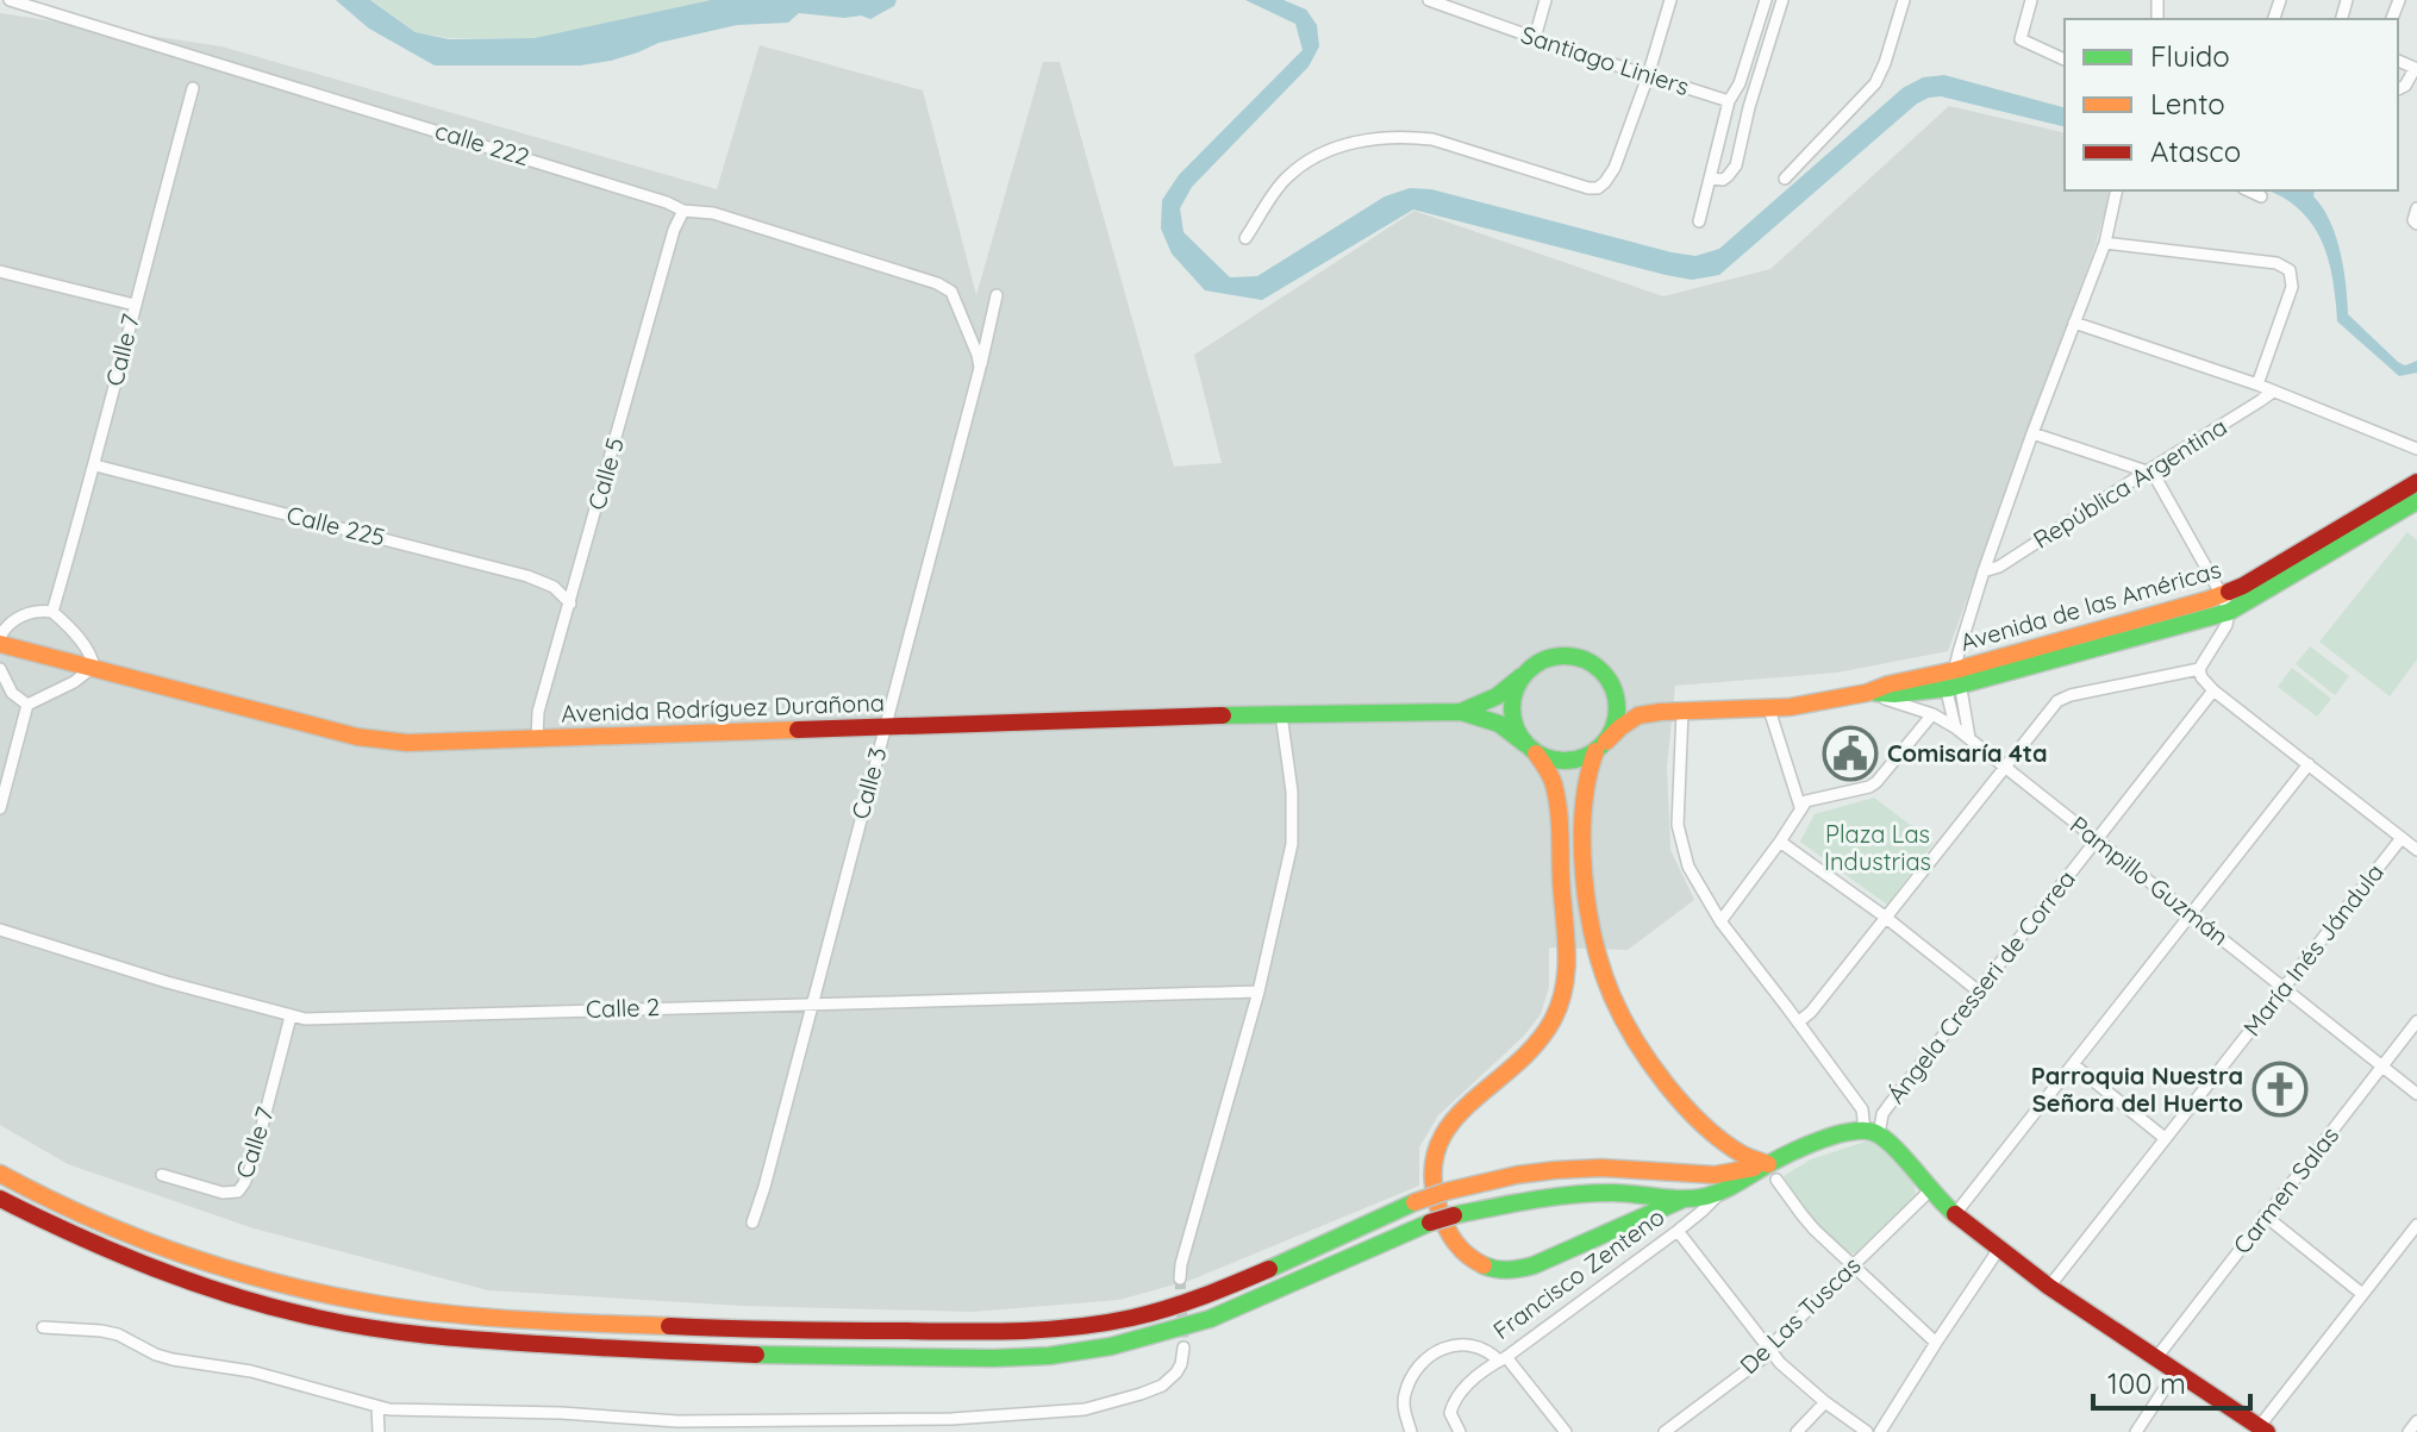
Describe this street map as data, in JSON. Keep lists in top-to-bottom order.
{
  "streets": {
    "main road": ["Avenida de las Américas", "Avenida Rodríguez Durañona"],
    "street": [
      "Santiago Liniers",
      "calle 222",
      "Calle 7",
      "Calle 5",
      "República Argentina",
      "Calle 225",
      "Calle 3",
      "Pampillo Guzmán",
      "María Inés Jándula",
      "Ángela Cresseri de Correa",
      "Calle 2",
      "Carmen Salas",
      "Francisco Zenteno",
      "De Las Tuscas"
    ]
  },
  "crossings": [
    ["calle 222", "Calle 5"],
    ["calle 222", "Calle 3"],
    ["Calle 7", "Calle 225"],
    ["Calle 7", "Calle 2"],
    ["Calle 5", "Calle 225"],
    ["Calle 5", "Avenida Rodríguez Durañona"],
    ["Avenida de las Américas", "Pampillo Guzmán"],
    ["Avenida Rodríguez Durañona", "Calle 3"],
    ["Calle 3", "Calle 2"],
    ["Pampillo Guzmán", "María Inés Jándula"],
    ["Pampillo Guzmán", "Ángela Cresseri de Correa"],
    ["Pampillo Guzmán", "Carmen Salas"]
  ],
  "parks": ["Plaza Las Industrias"],
  "places": {
    "public building": ["Comisaría 4ta"],
    "church": ["Parroquia Nuestra Señora del Huerto"]
  },
  "legend": ["Fluido", "Lento", "Atasco"],
  "scale_bar": "100 m"
}
